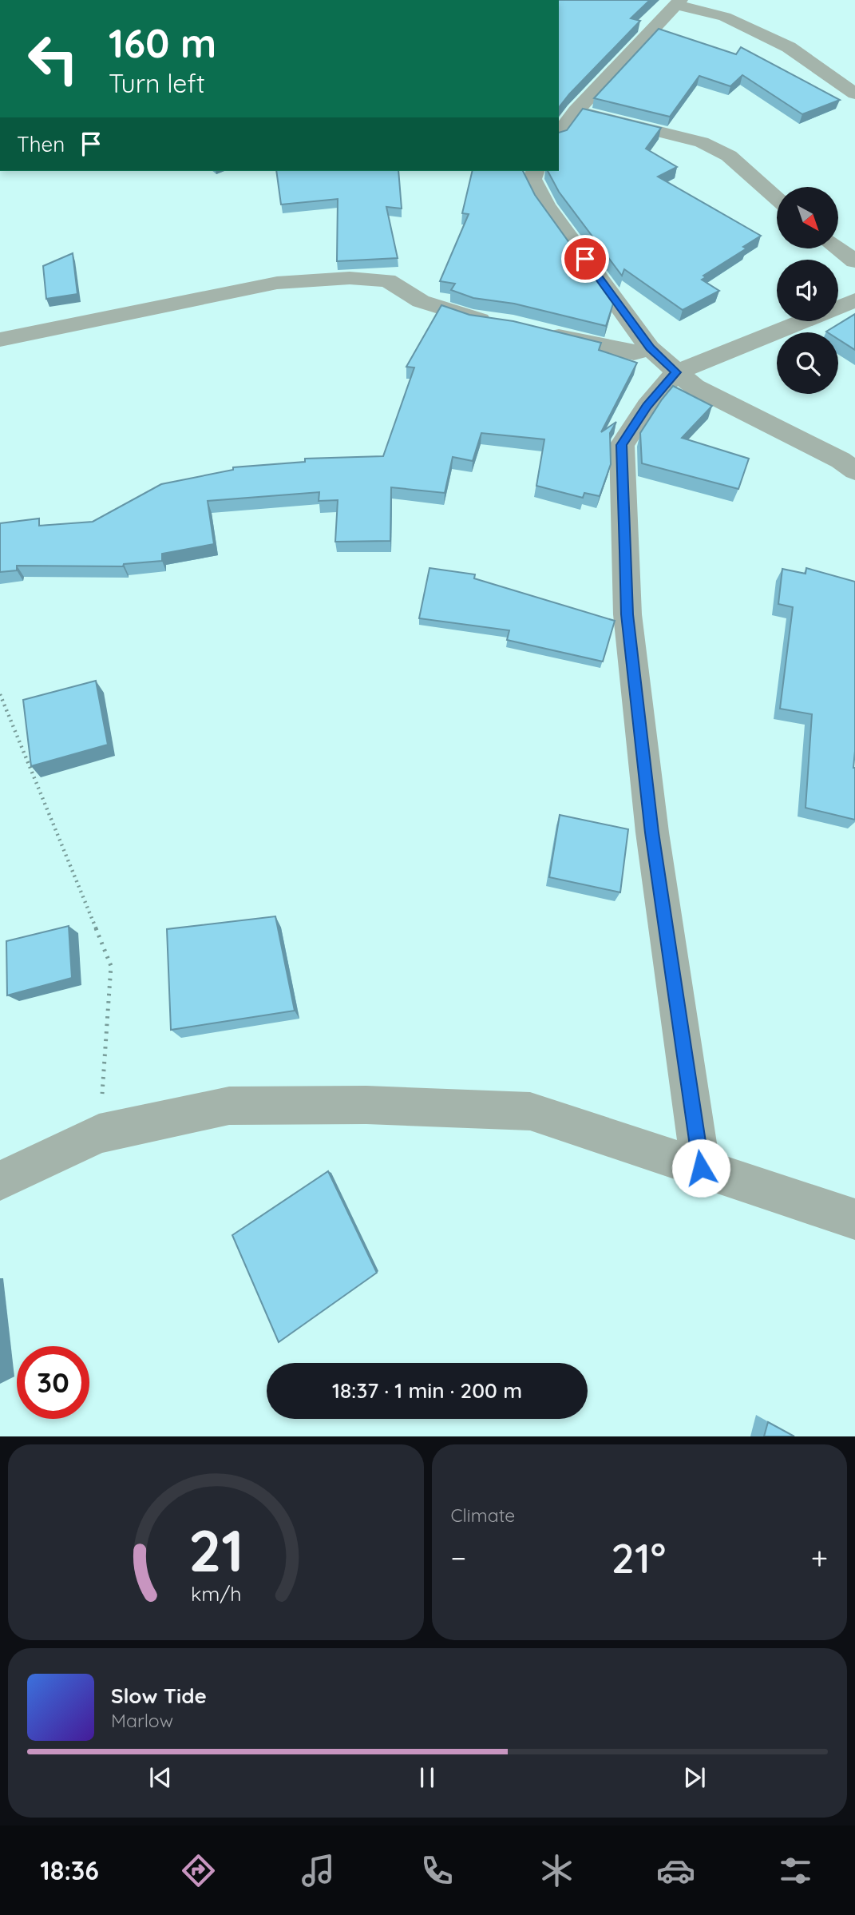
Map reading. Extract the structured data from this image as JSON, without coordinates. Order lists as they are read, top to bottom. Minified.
{"north":"bottom right","page":{"turn":["160 m","Turn left"],"then":"Then","limit":"30","trip":"18:37 · 1 min · 200 m","tile":"Climate","heat":["−","21°","+"],"song":["Slow Tide","Marlow"],"tabs":"18:36","gauge":["21","km/h"]}}
